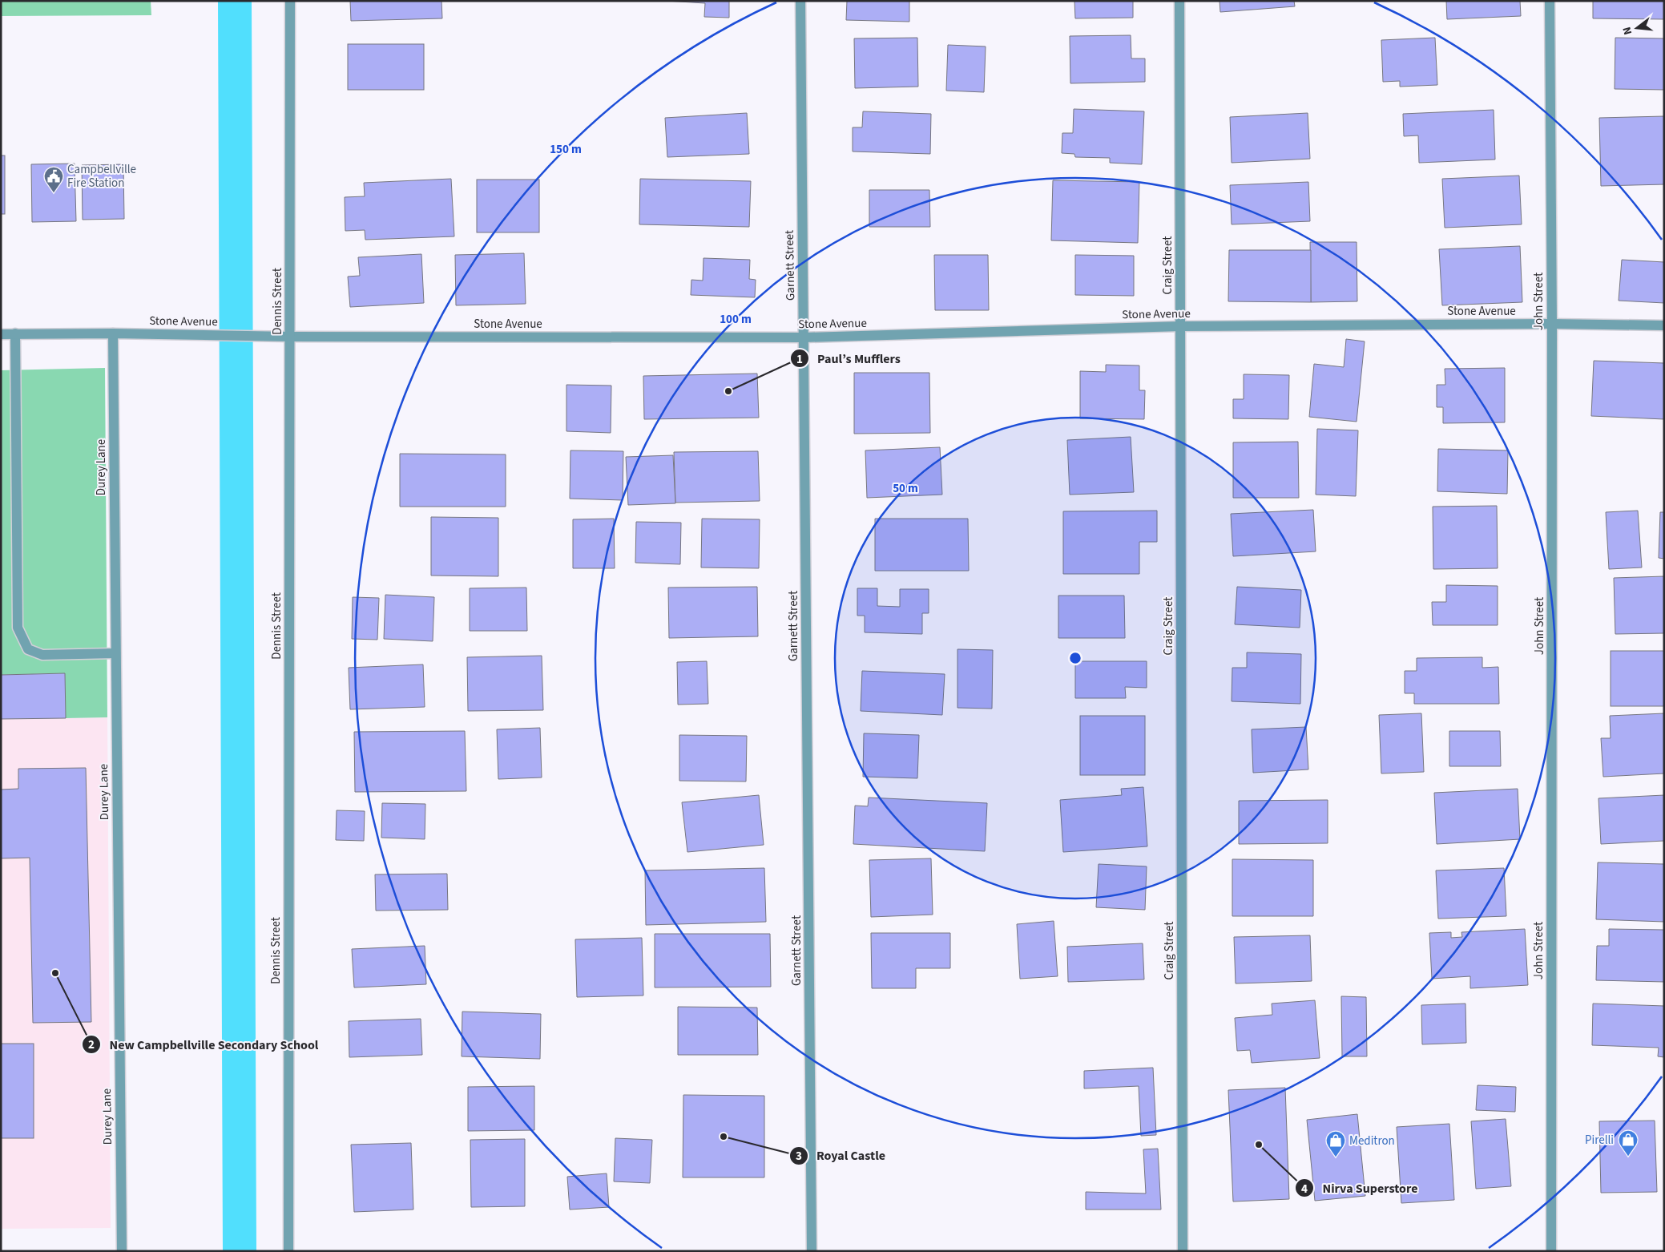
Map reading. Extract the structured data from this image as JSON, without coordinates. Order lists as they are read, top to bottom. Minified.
{"streets":{"street":["Garnett Street","Craig Street","Dennis Street","John Street","Stone Avenue","Durey Lane"]},"crossings":[["Garnett Street","Stone Avenue"],["Craig Street","Stone Avenue"],["Dennis Street","Stone Avenue"],["John Street","Stone Avenue"],["Stone Avenue","Durey Lane"]],"places":{"public building":["Campbellville Fire Station"],"other":["Paul’s Mufflers","New Campbellville Secondary School","Royal Castle","Nirva Superstore"],"shop":["Pirelli","Meditron"]},"north":"left","rings":["150 m","100 m","50 m"]}
